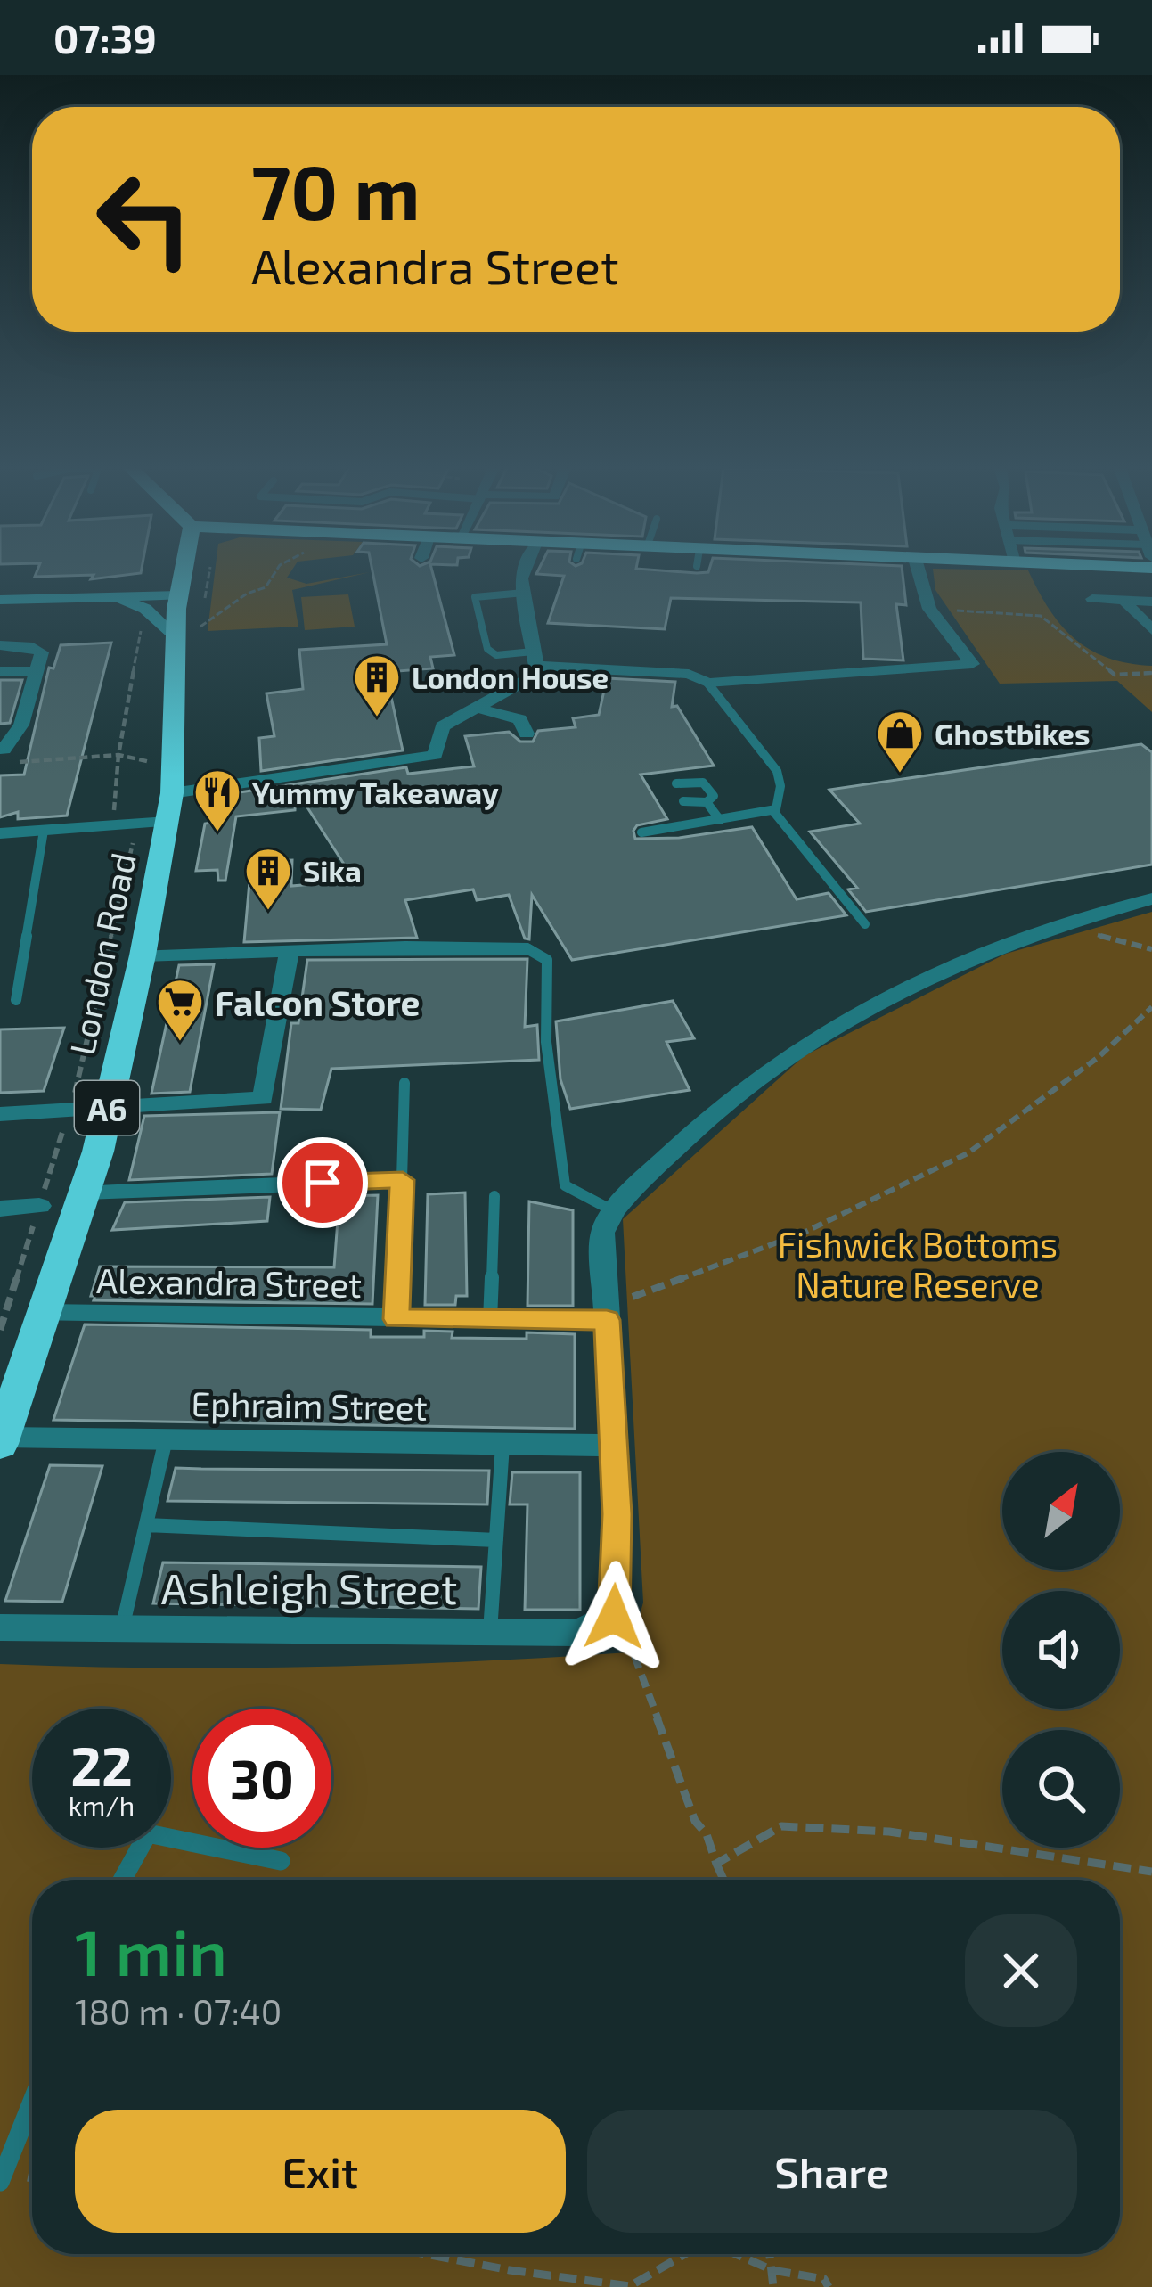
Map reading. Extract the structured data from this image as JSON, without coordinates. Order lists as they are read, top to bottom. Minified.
{"streets":{"highway":["London Road","A6"],"street":["Alexandra Street","Ephraim Street","Ashleigh Street"]},"crossings":[["London Road","Alexandra Street"],["London Road","Ephraim Street"]],"parks":["Fishwick Bottoms Nature Reserve"],"places":{"building":["London House","Sika"],"shop":["Ghostbikes"],"restaurant":["Yummy Takeaway"],"supermarket":["Falcon Store"]},"north":"top right","page":{"status":"07:39","turn":["70 m","Alexandra Street"],"speed":"22 km/h","limit":"30","heading":["1 min","180 m · 07:40"],"buttons":["Exit","Share"]}}
